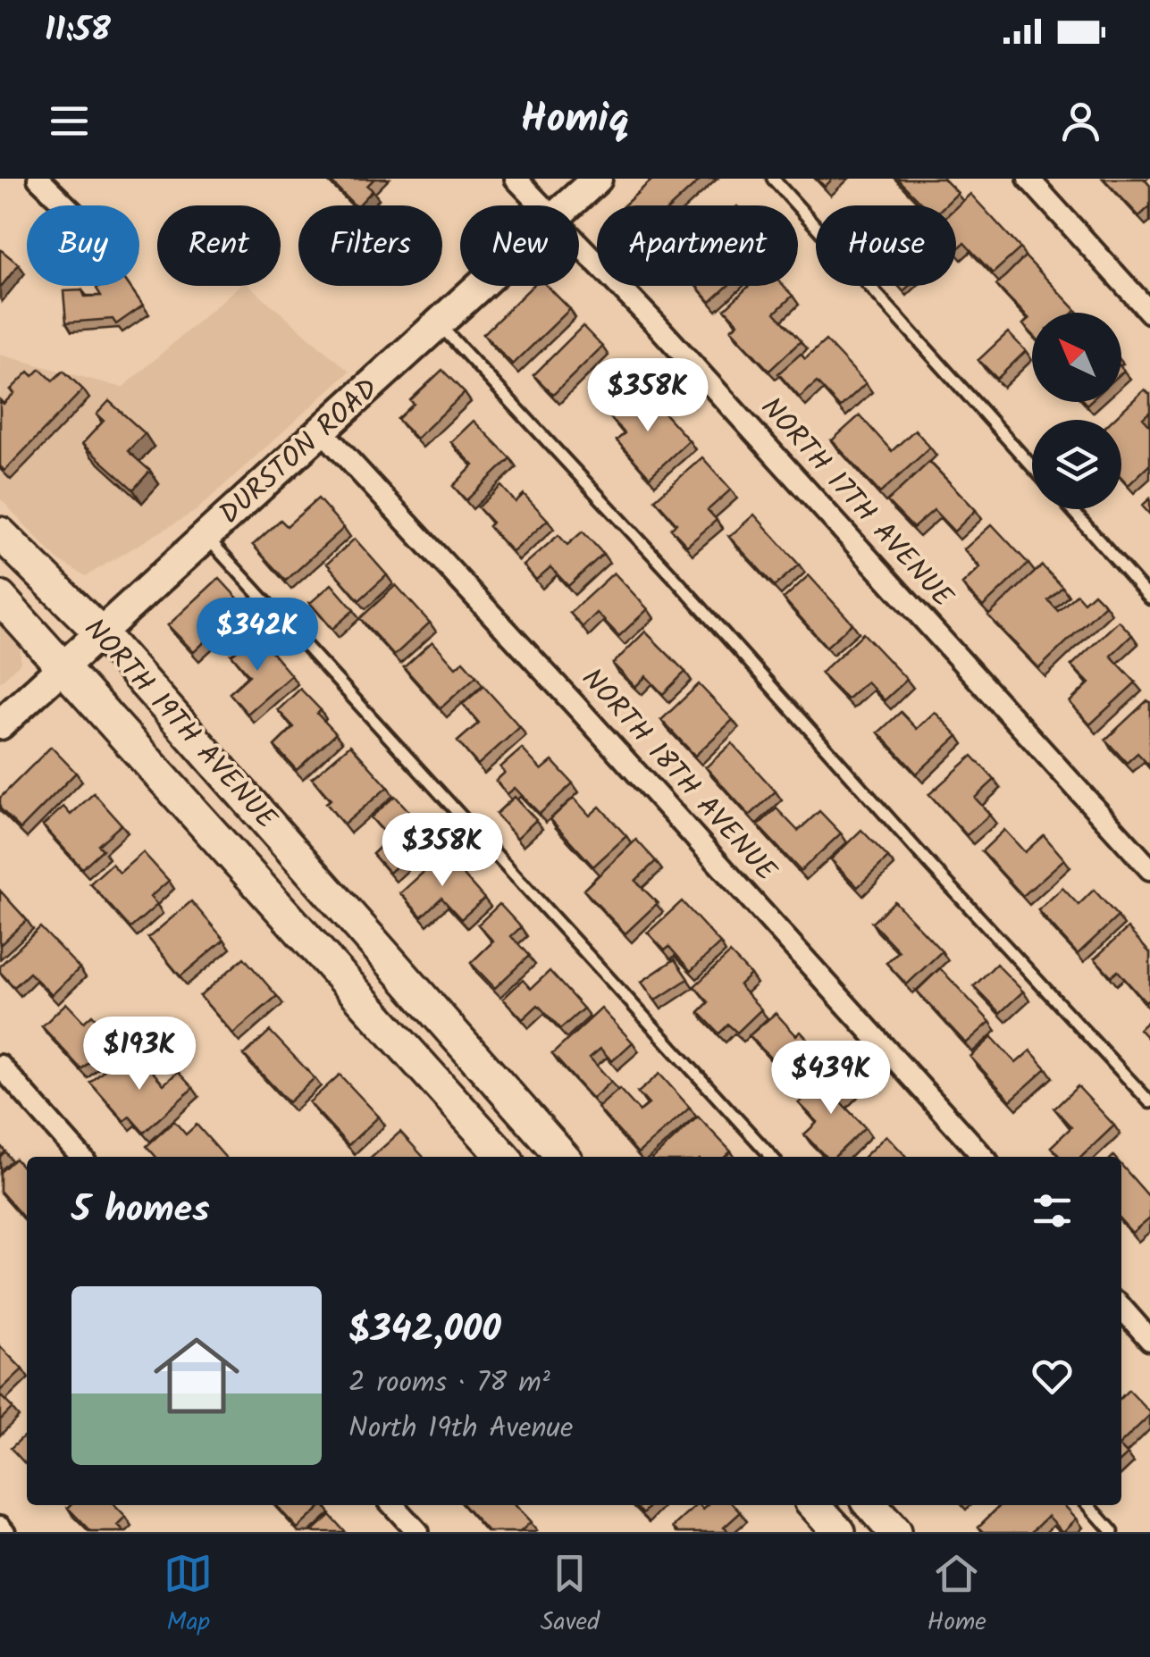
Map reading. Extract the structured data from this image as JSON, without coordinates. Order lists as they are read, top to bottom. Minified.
{"streets":{"main road":["DURSTON ROAD","NORTH 19TH AVENUE"],"street":["NORTH 17TH AVENUE","NORTH 18TH AVENUE"]},"crossings":[["DURSTON ROAD","NORTH 19TH AVENUE"],["DURSTON ROAD","NORTH 18TH AVENUE"]],"north":"top left","page":{"status":"11:58","header":"Homiq","chip":["Buy","Rent","Filters","New","Apartment","House"],"price":["$358K","$342K","$358K","$193K","$439K"],"heading":"5 homes","list":[{"name":"$342,000","note":"2 rooms · 78 m² · North 19th Avenue"}],"tabs":["Map","Saved","Home"]}}
